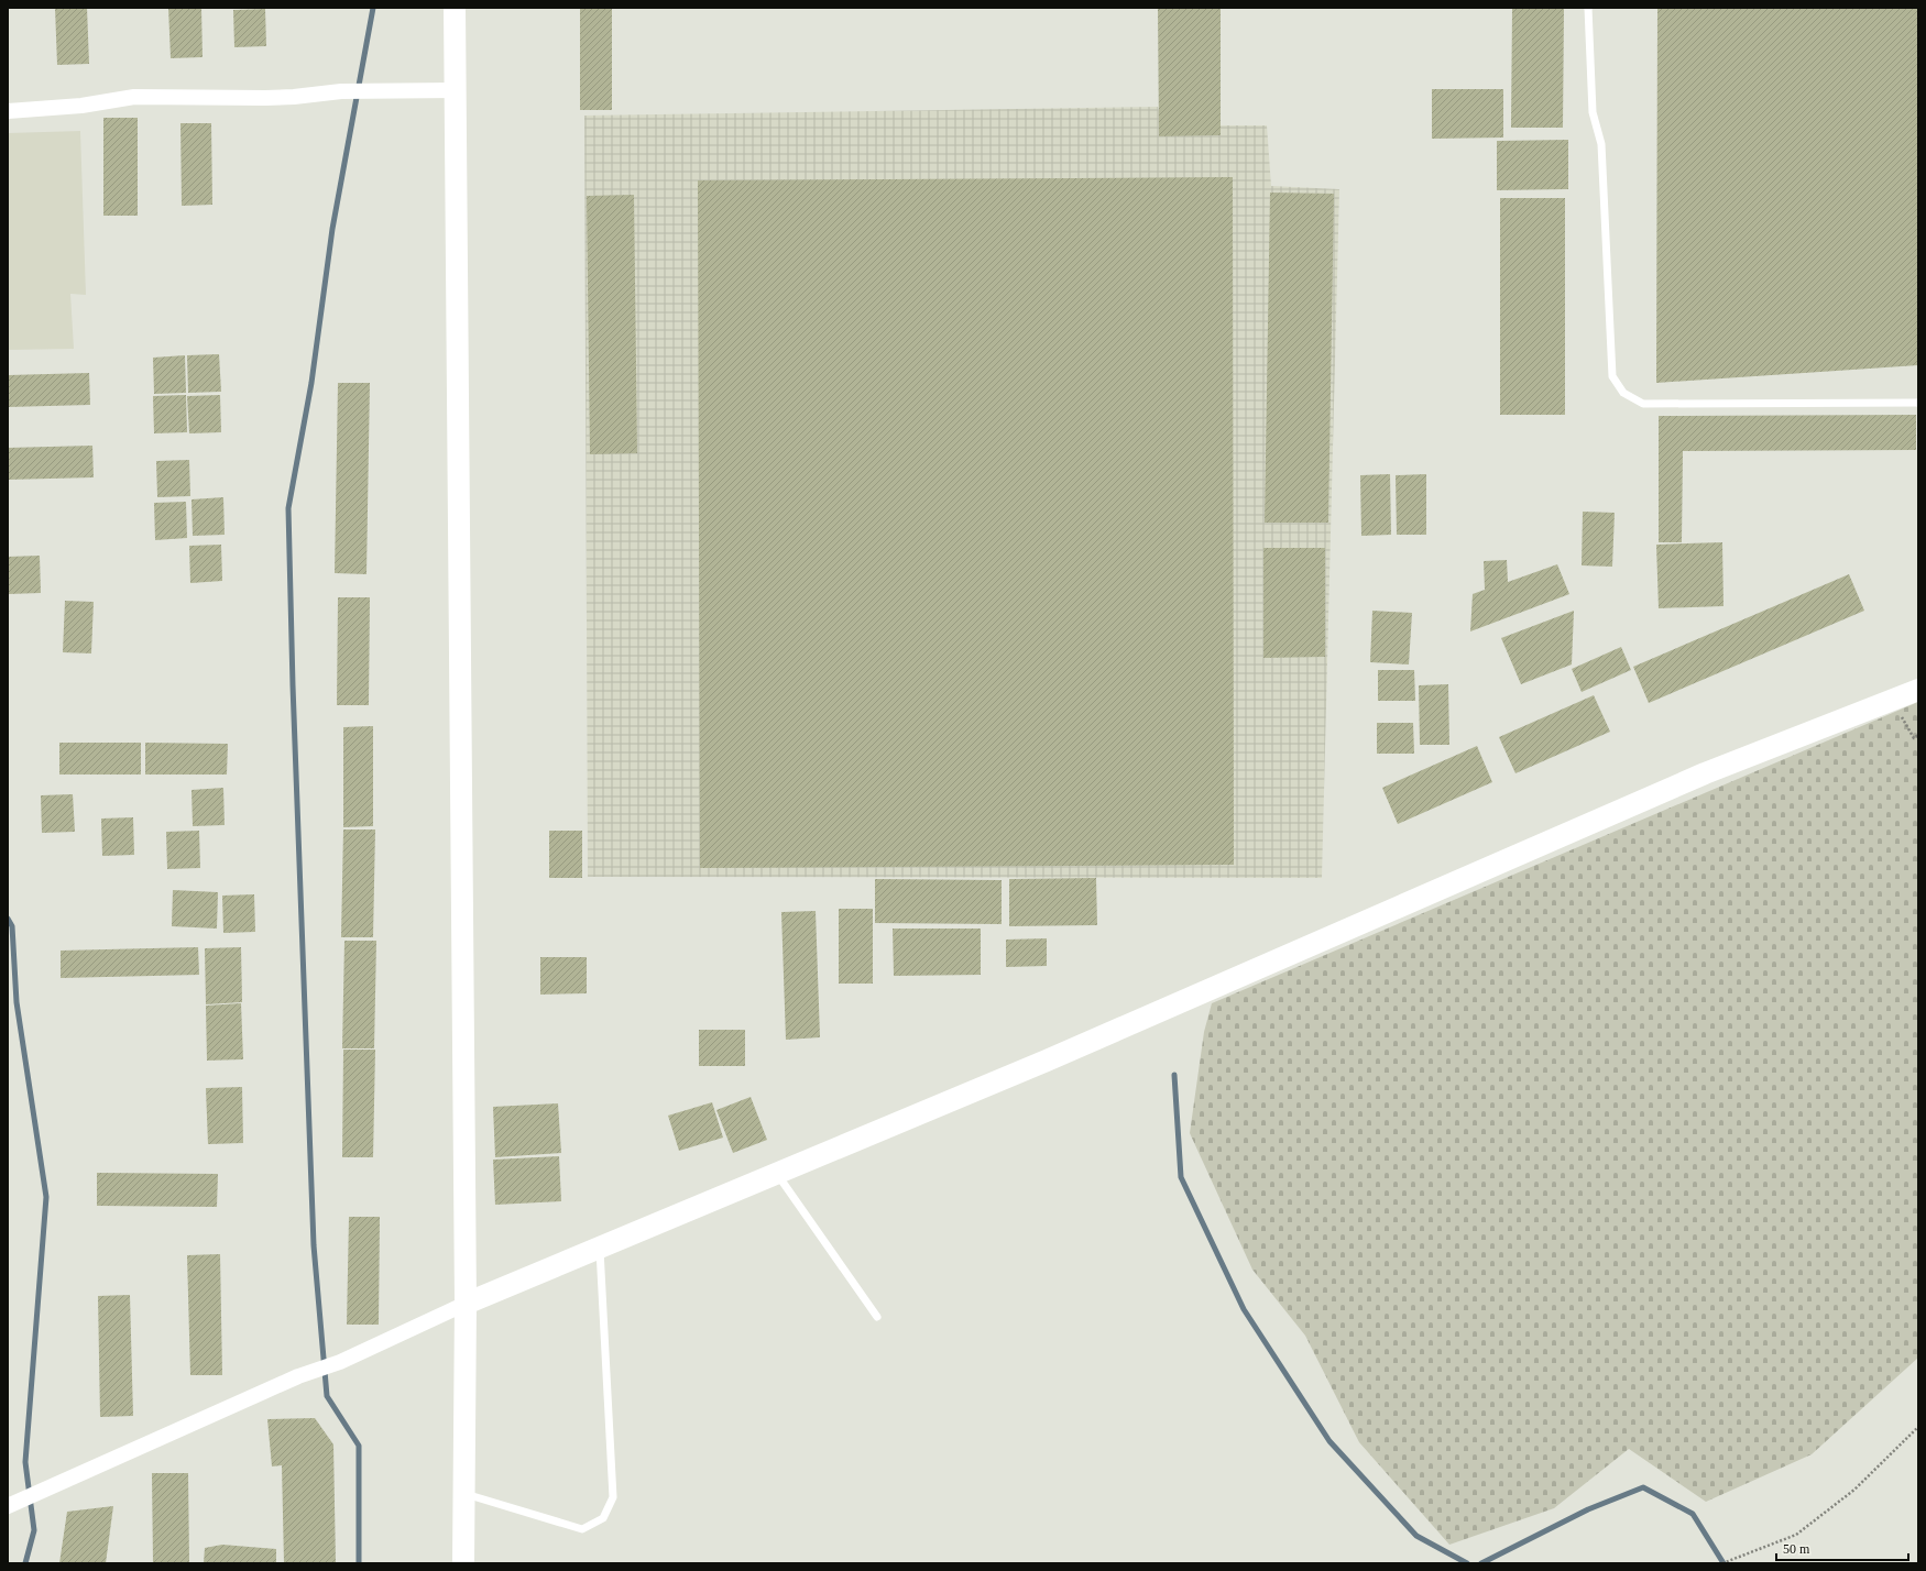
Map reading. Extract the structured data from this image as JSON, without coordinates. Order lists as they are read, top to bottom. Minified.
{"scale_bar":"50 m"}
